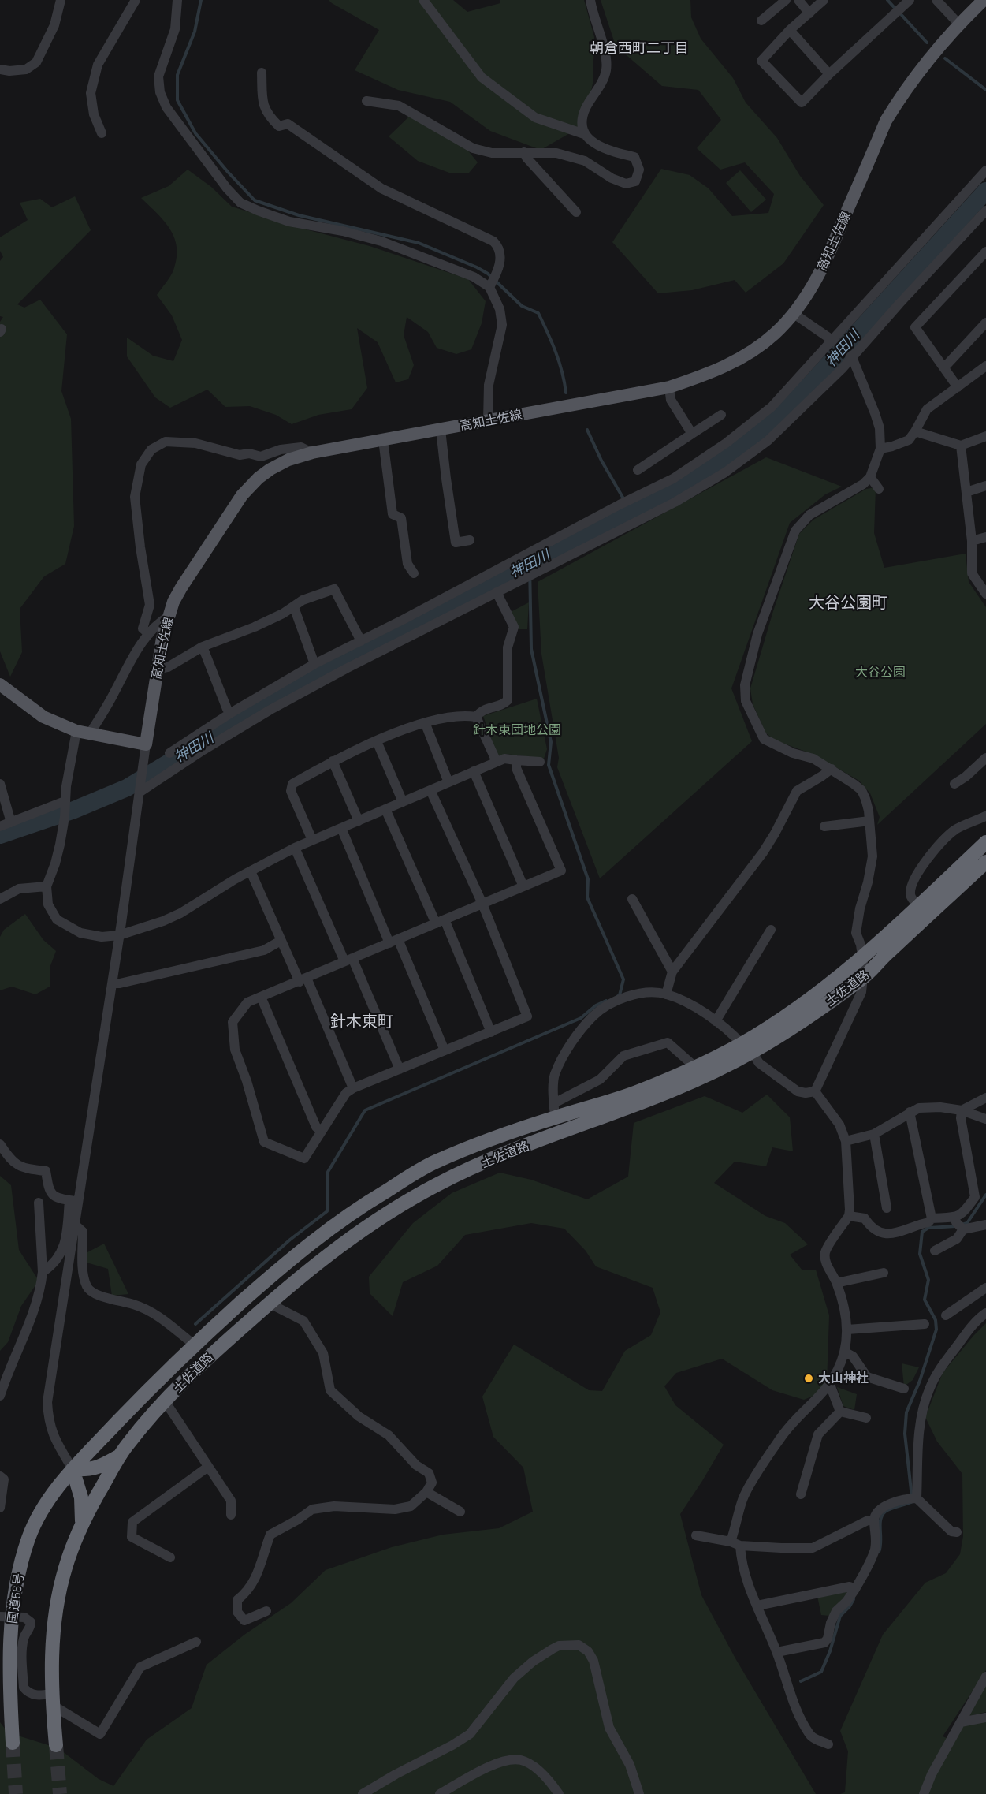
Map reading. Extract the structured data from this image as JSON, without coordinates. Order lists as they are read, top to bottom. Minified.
{"streets":{"highway":["土佐道路","国道56号"],"main road":["高知土佐線"]},"crossings":[["土佐道路","国道56号"]],"districts":["朝倉西町二丁目","大谷公園町","針木東町"],"water":["神田川"],"parks":["大谷公園","針木東団地公園"],"places":["大山神社"]}
